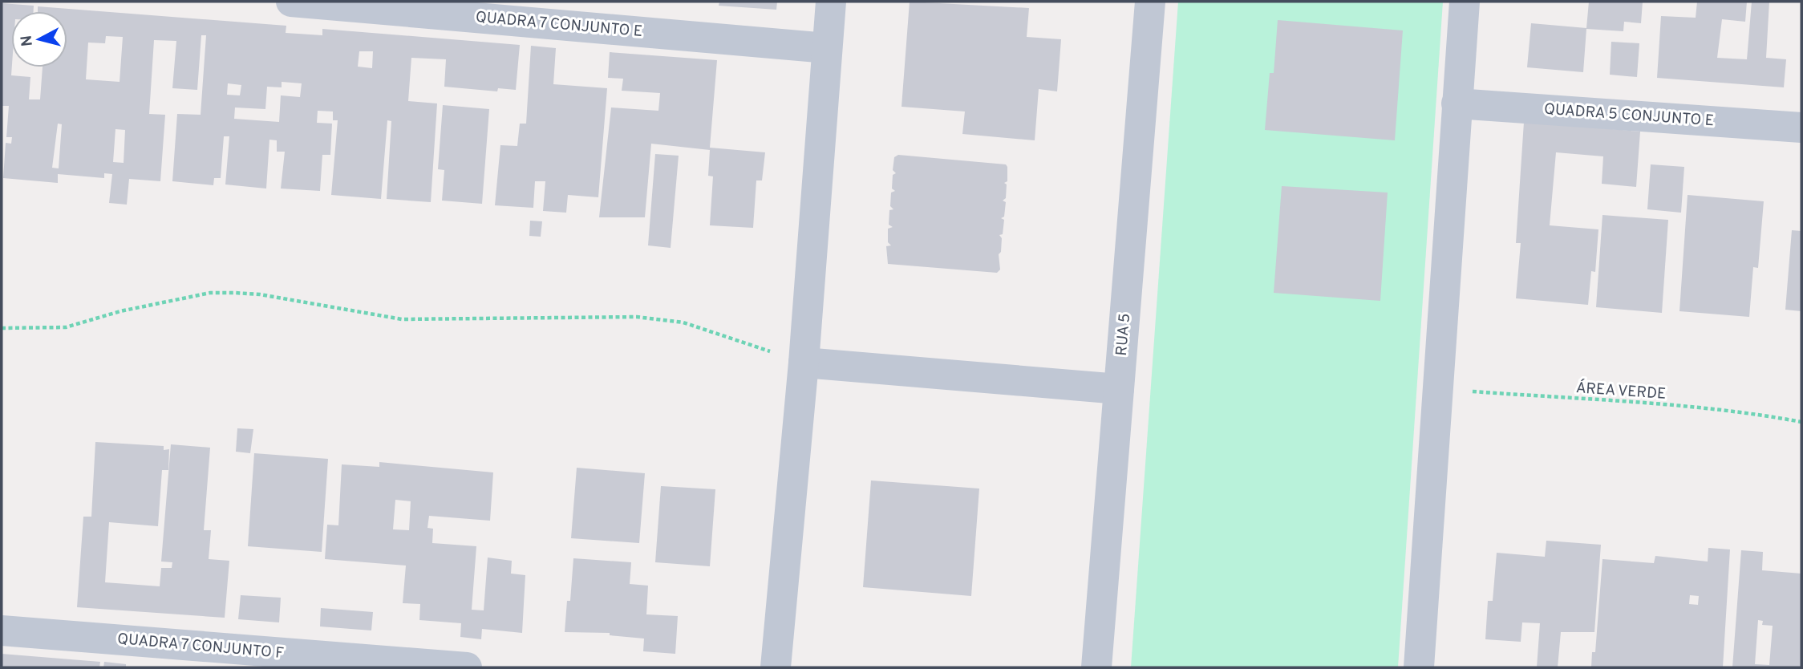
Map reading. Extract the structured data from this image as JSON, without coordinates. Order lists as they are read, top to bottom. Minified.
{"streets":{"street":["QUADRA 7 CONJUNTO E","QUADRA 5 CONJUNTO E","RUA 5","QUADRA 7 CONJUNTO F"],"path":["ÁREA VERDE"]},"north":"left"}
